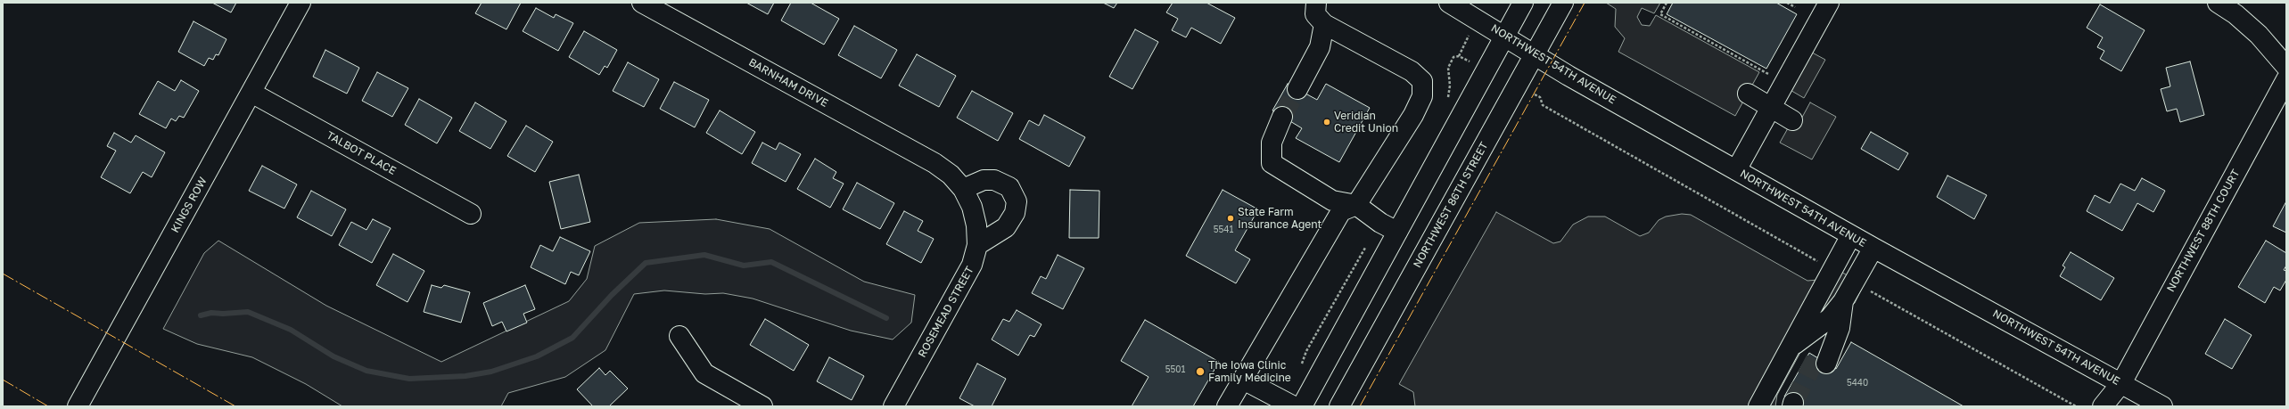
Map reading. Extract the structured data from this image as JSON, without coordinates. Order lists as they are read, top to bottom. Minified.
{"streets":{"street":["NORTHWEST 54TH AVENUE","BARNHAM DRIVE","TALBOT PLACE","KINGS ROW","NORTHWEST 86TH STREET","NORTHWEST 88TH COURT","ROSEMEAD STREET"]},"crossings":[["NORTHWEST 54TH AVENUE","NORTHWEST 86TH STREET"],["NORTHWEST 54TH AVENUE","NORTHWEST 88TH COURT"],["BARNHAM DRIVE","ROSEMEAD STREET"],["TALBOT PLACE","KINGS ROW"]],"places":["Veridian Credit Union","State Farm Insurance Agent","The Iowa Clinic Family Medicine"],"house_numbers":["5541","5501","5440"]}
